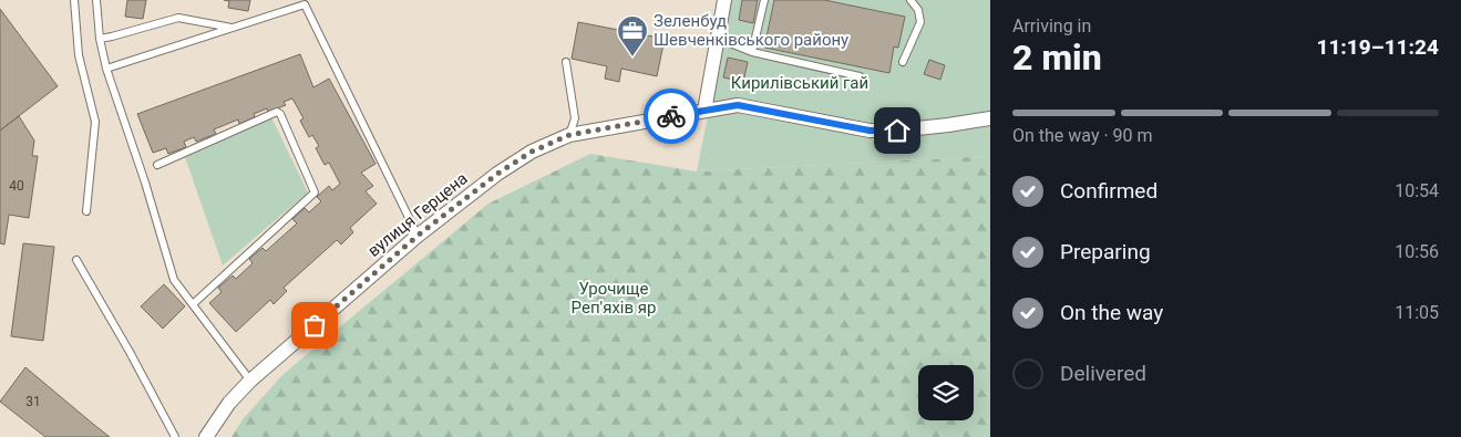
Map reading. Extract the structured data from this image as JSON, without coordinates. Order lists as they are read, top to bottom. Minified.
{"streets":{"street":["вулиця Герцена"]},"parks":["Кирилівський гай","Урочище Реп'яхів яр"],"places":{"office":["Зеленбуд Шевченківського району"]},"house_numbers":["40","31"],"page":{"heading":["2 min","Arriving in","11:19–11:24"],"bar":"On the way · 90 m","list":[["Confirmed","10:54"],["Preparing","10:56"],["On the way","11:05"],"Delivered"]}}
